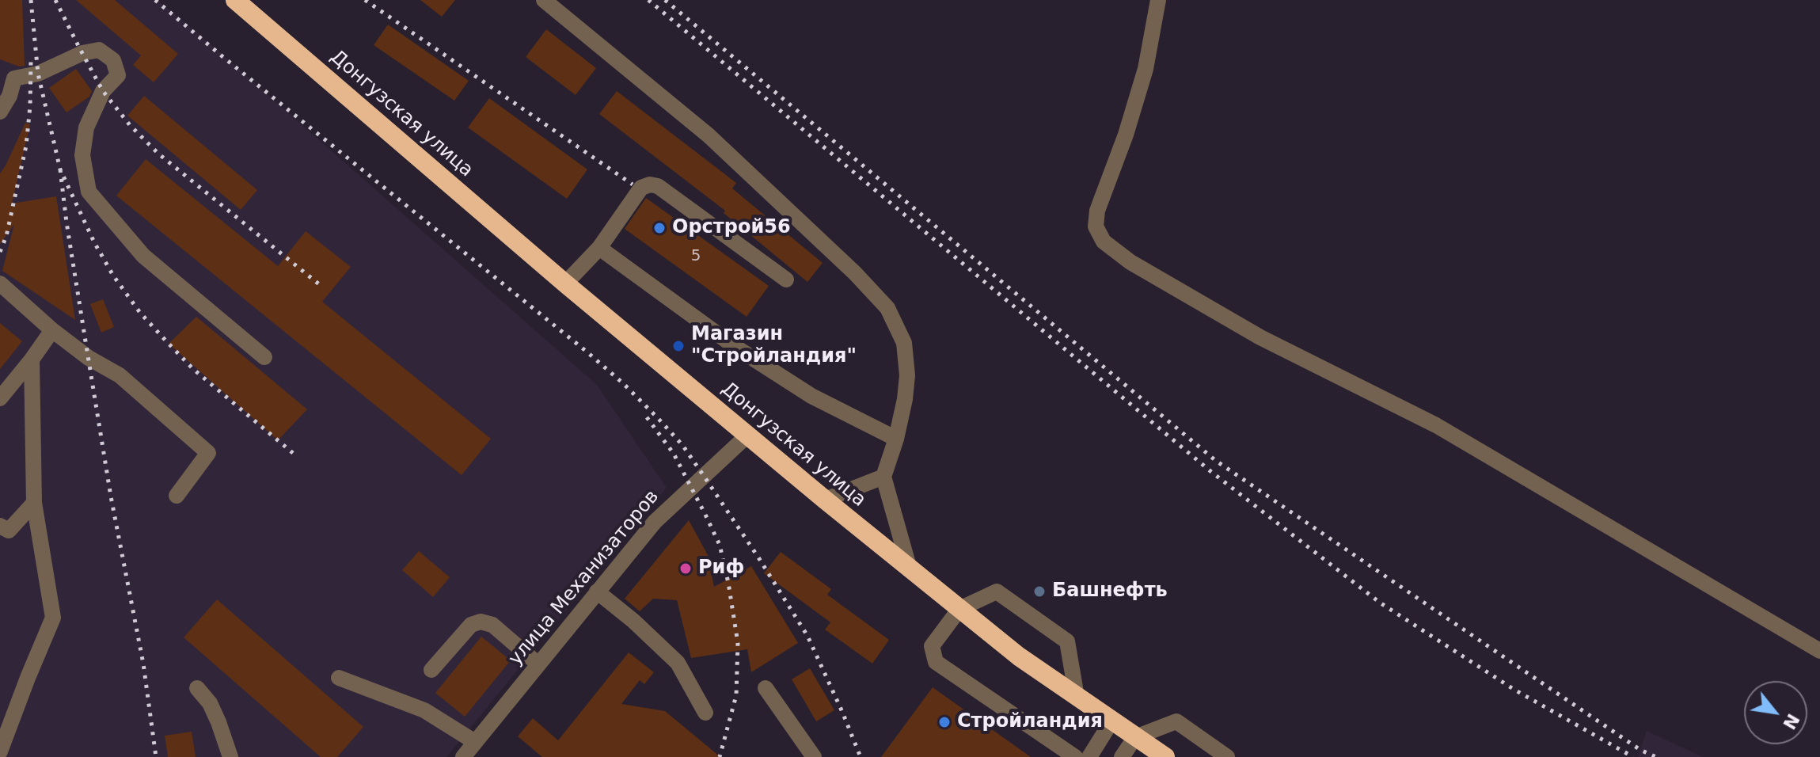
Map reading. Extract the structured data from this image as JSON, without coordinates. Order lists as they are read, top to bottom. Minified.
{"streets":{"highway":["Донгузская улица"],"street":["улица Механизаторов"]},"crossings":[["Донгузская улица","улица Механизаторов"]],"places":["Орстрой56","Магазин \"Стройландия\"","Риф","Башнефть","Стройландия"],"house_numbers":["5"],"north":"bottom right"}
